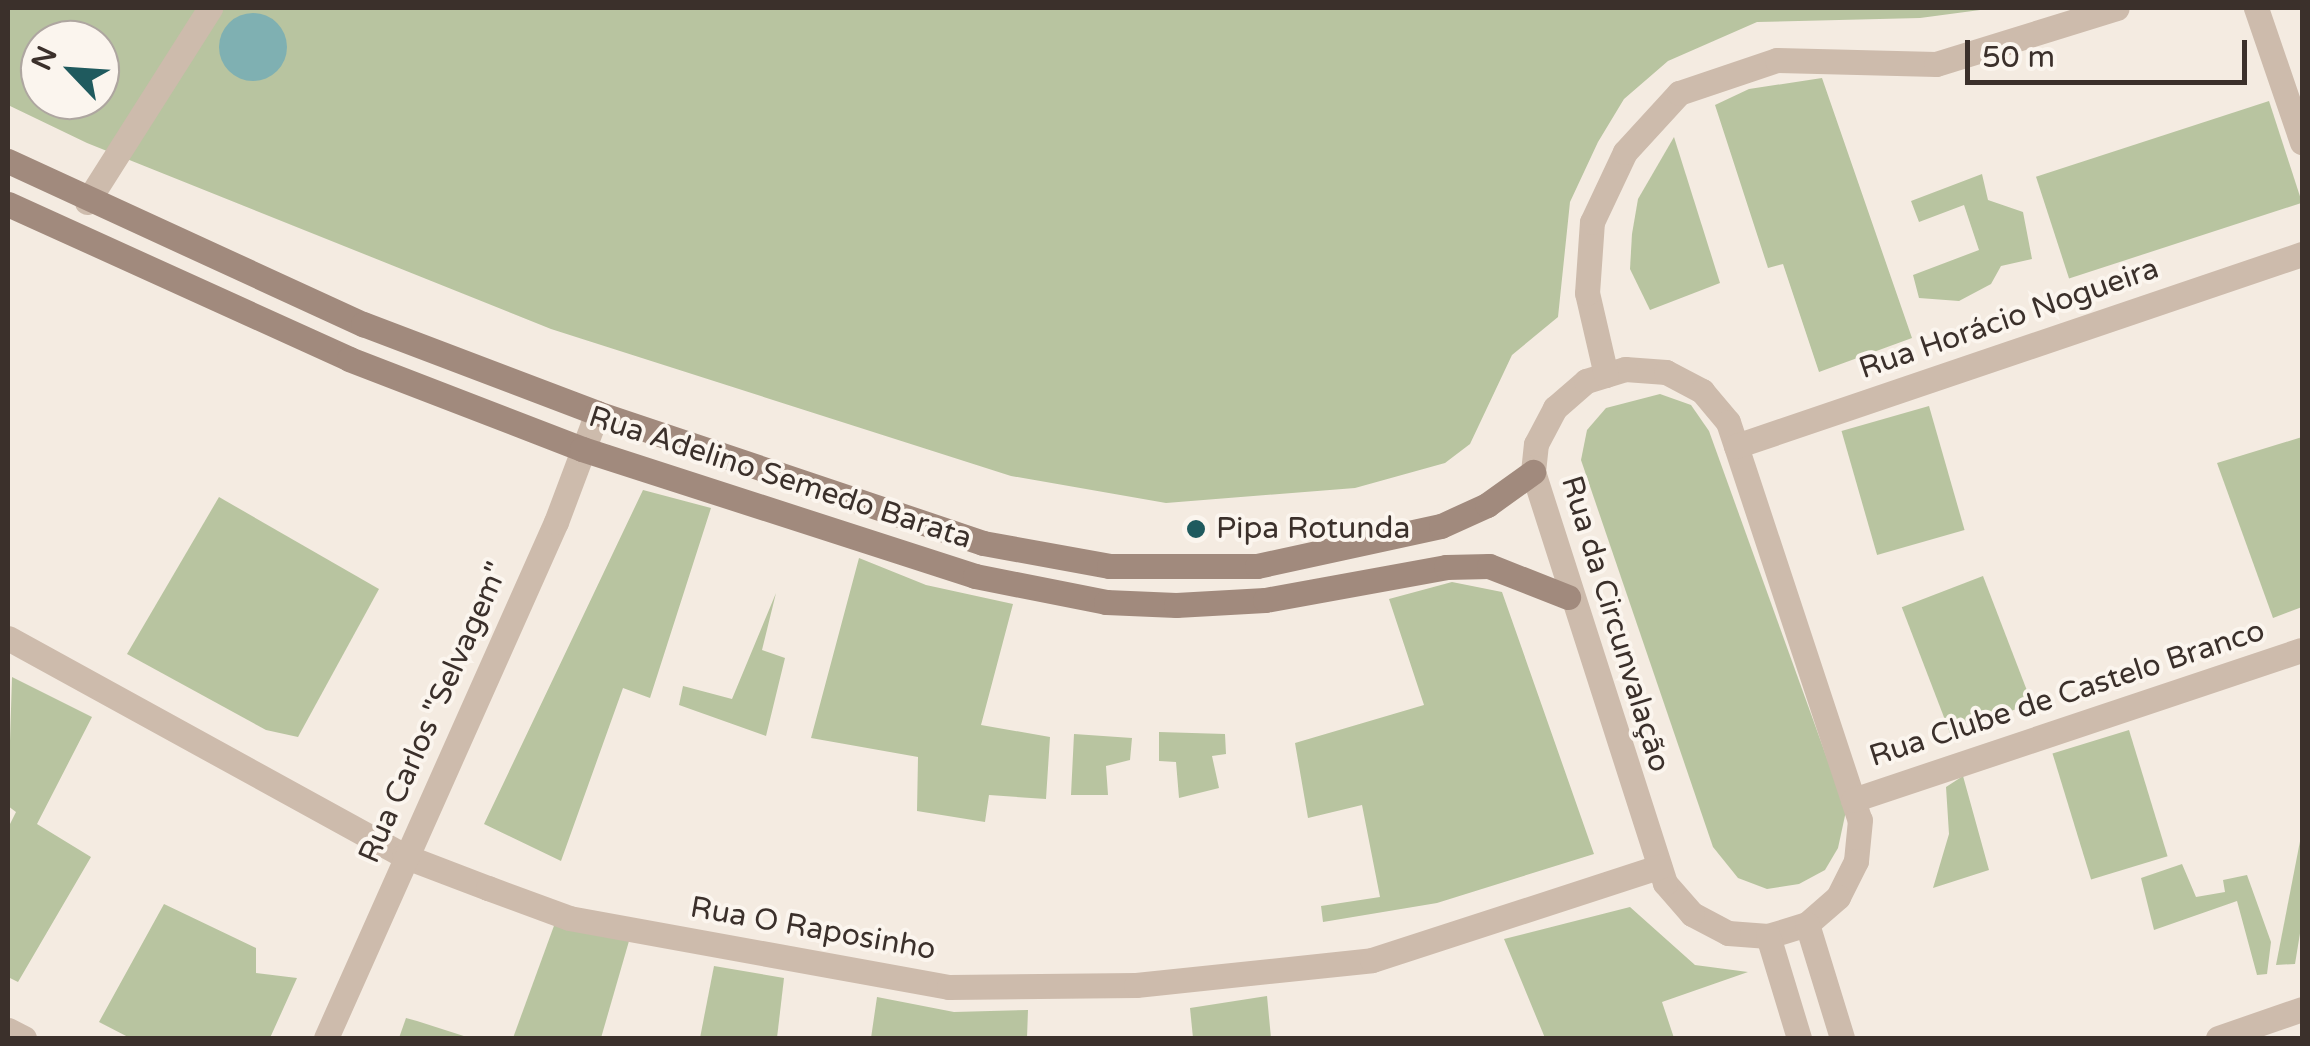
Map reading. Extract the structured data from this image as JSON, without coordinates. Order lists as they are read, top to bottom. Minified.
{"streets":{"main road":["Rua Adelino Semedo Barata"],"street":["Rua Horácio Nogueira","Rua da Circunvalação","Rua Clube de Castelo Branco","Rua Carlos \"Selvagem\"","Rua O Raposinho"]},"crossings":[["Rua Horácio Nogueira","Rua da Circunvalação"],["Rua Adelino Semedo Barata","Rua da Circunvalação"],["Rua Adelino Semedo Barata","Rua Carlos \"Selvagem\""],["Rua da Circunvalação","Rua Clube de Castelo Branco"],["Rua da Circunvalação","Rua O Raposinho"],["Rua Carlos \"Selvagem\"","Rua O Raposinho"]],"places":["Pipa Rotunda"],"scale_bar":"50 m","north":"top left"}
